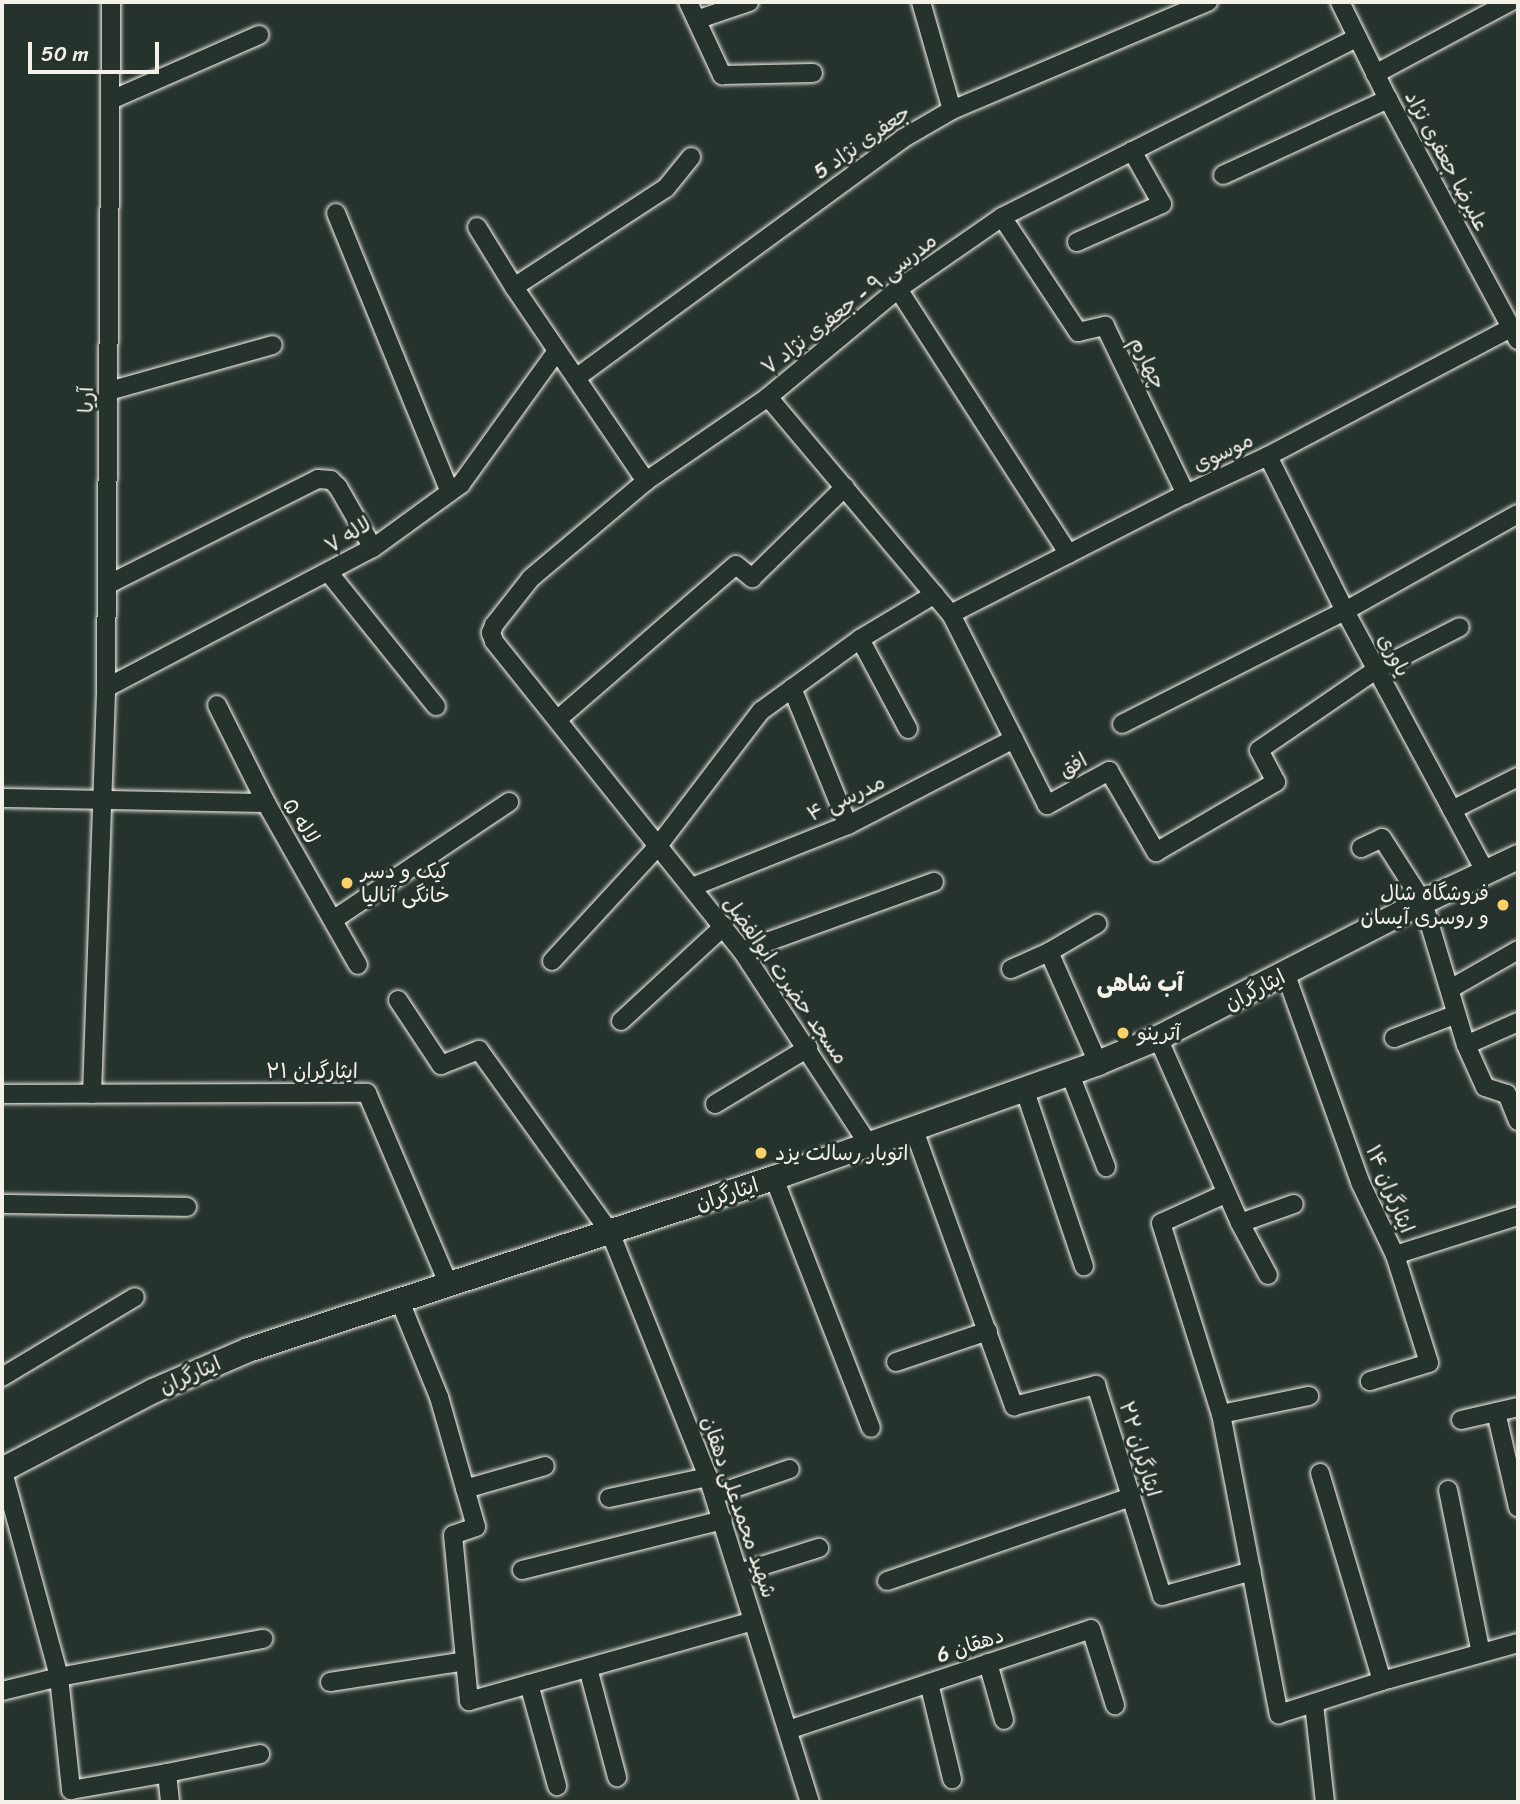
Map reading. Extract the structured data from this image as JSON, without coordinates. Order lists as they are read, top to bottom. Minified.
{"streets":{"main road":["ایثارگران"],"street":["جعفری نژاد 5","علیرضا جعفری نژاد","مدرسی ۹ - جعفری نژاد ۷","چهارم","آریا","موسوی","لاله ۷","یاوری","افق","مدرسی ۴","لاله ۵","مسجد حضرت ابوالفضل","ایثارگران ۲۱","ایثارگران ۱۴","ایثارگران ۲۲","شهید محمدعلی دهقان","دهقان 6"]},"crossings":[["علیرضا جعفری نژاد","مدرسی ۹ - جعفری نژاد ۷"],["علیرضا جعفری نژاد","موسوی"],["مدرسی ۹ - جعفری نژاد ۷","چهارم"],["مدرسی ۹ - جعفری نژاد ۷","افق"],["مدرسی ۹ - جعفری نژاد ۷","مسجد حضرت ابوالفضل"],["چهارم","موسوی"],["آریا","لاله ۷"],["آریا","لاله ۵"],["آریا","ایثارگران ۲۱"],["موسوی","یاوری"],["موسوی","افق"],["یاوری","افق"],["یاوری","ایثارگران"],["افق","مدرسی ۴"],["مدرسی ۴","مسجد حضرت ابوالفضل"],["مسجد حضرت ابوالفضل","ایثارگران"],["ایثارگران","ایثارگران ۲۱"],["ایثارگران","ایثارگران ۱۴"],["ایثارگران","ایثارگران ۲۲"],["ایثارگران","شهید محمدعلی دهقان"],["شهید محمدعلی دهقان","دهقان 6"]],"districts":["آب شاهی"],"places":["کیک و دسر خانگی آنالیا","فروشگاه شال و روسری آیسان","آترینو","اتوبار رسالت یزد"],"scale_bar":"50 m"}
